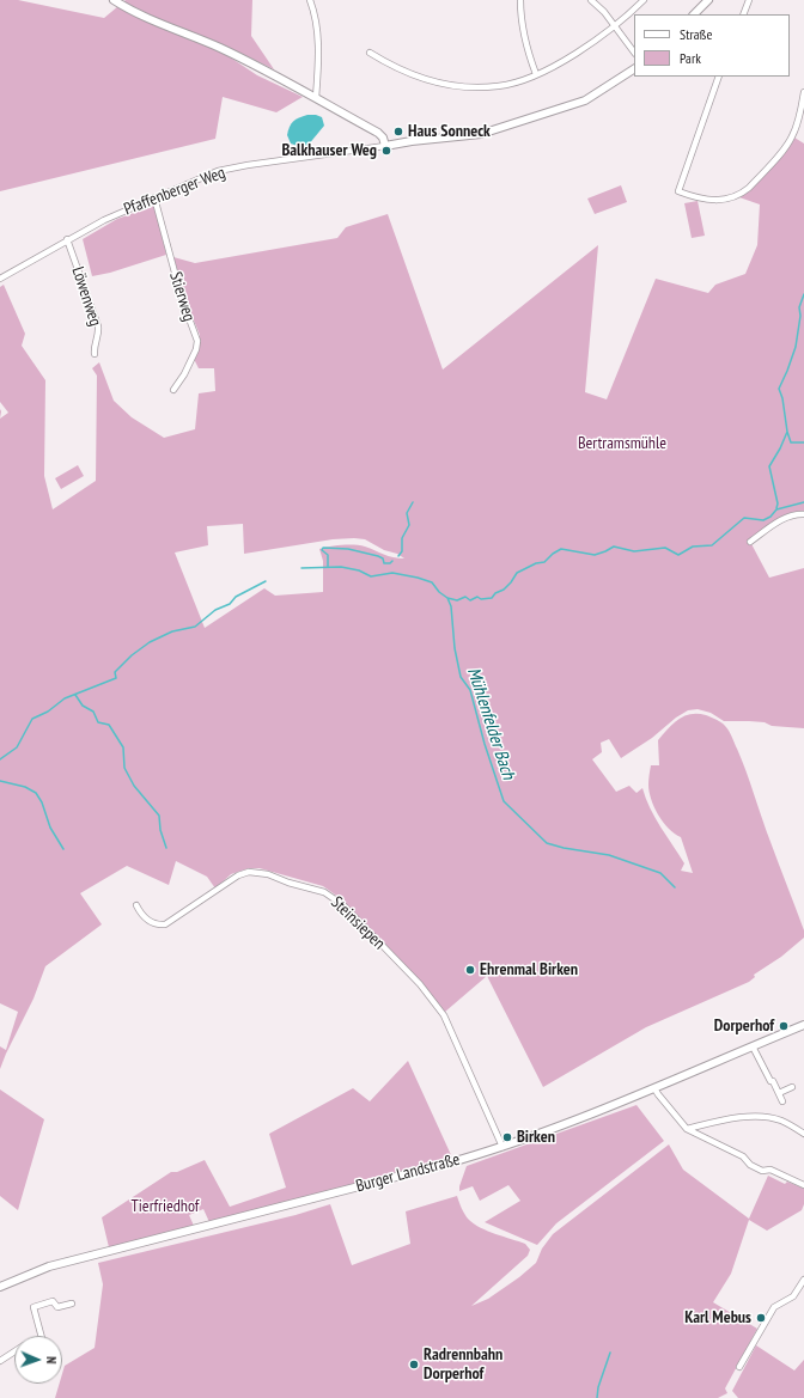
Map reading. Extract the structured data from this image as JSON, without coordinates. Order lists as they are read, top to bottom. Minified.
{"streets":{"main road":["Pfaffenberger Weg","Burger Landstraße"],"street":["Löwenweg","Stierweg","Steinsiepen"]},"crossings":[["Pfaffenberger Weg","Löwenweg"],["Pfaffenberger Weg","Stierweg"],["Steinsiepen","Burger Landstraße"]],"water":["Mühlenfelder Bach"],"parks":["Bertramsmühle","Tierfriedhof"],"places":["Haus Sonneck","Balkhauser Weg","Ehrenmal Birken","Dorperhof","Birken","Karl Mebus","Radrennbahn Dorperhof"],"legend":["Straße","Park"],"north":"right"}
